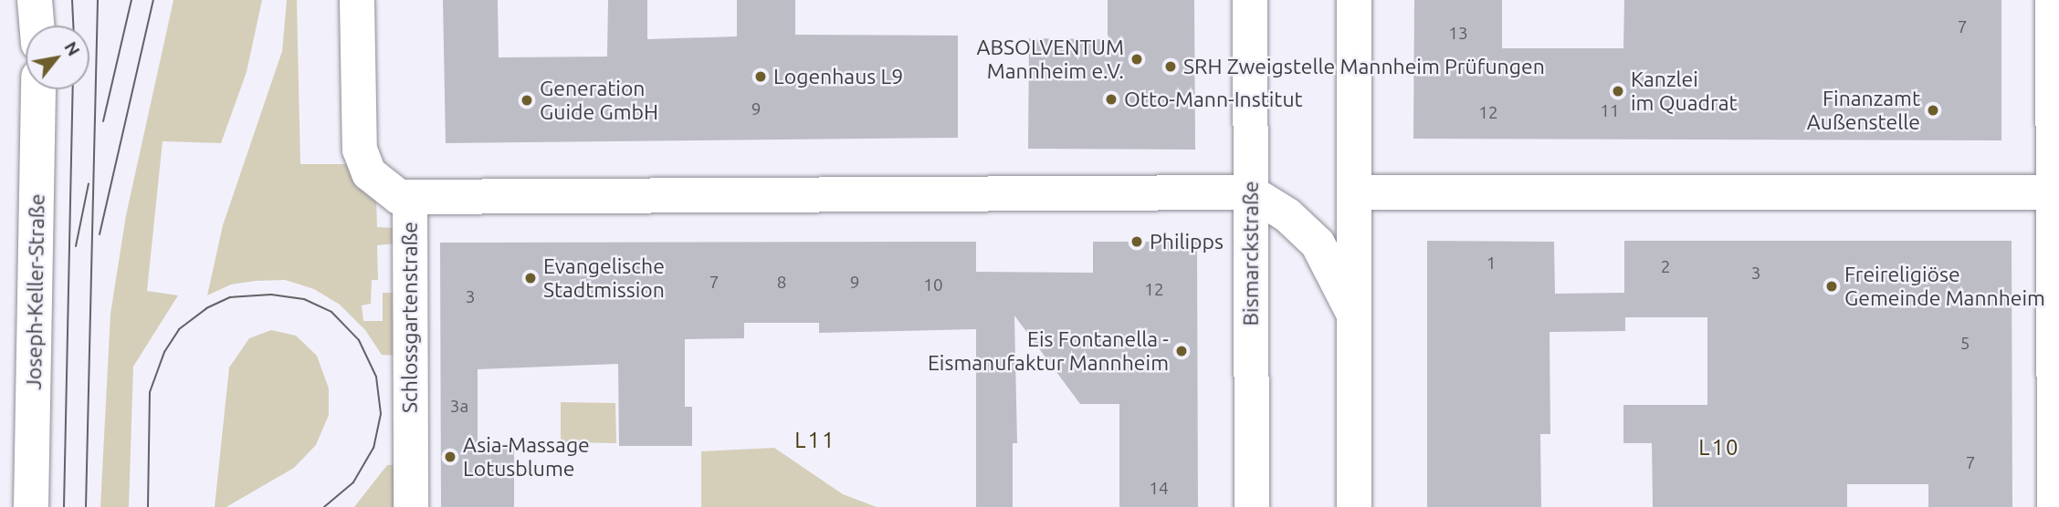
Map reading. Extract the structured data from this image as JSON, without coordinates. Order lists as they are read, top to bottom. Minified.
{"streets":{"street":["Bismarckstraße","Joseph-Keller-Straße","Schlossgartenstraße"]},"districts":["L11","L10"],"places":["ABSOLVENTUM Mannheim e.V.","SRH Zweigstelle Mannheim Prüfungen","Logenhaus L9","Kanzlei im Quadrat","Otto-Mann-Institut","Generation Guide GmbH","Finanzamt Außenstelle","Philipps","Evangelische Stadtmission","Freireligiöse Gemeinde Mannheim","Eis Fontanella - Eismanufaktur Mannheim","Asia-Massage Lotusblume"],"house_numbers":["7","13","9","11","12","1","2","3","7","8","9","10","12","3","5","3a","7","14"],"north":"top right"}
